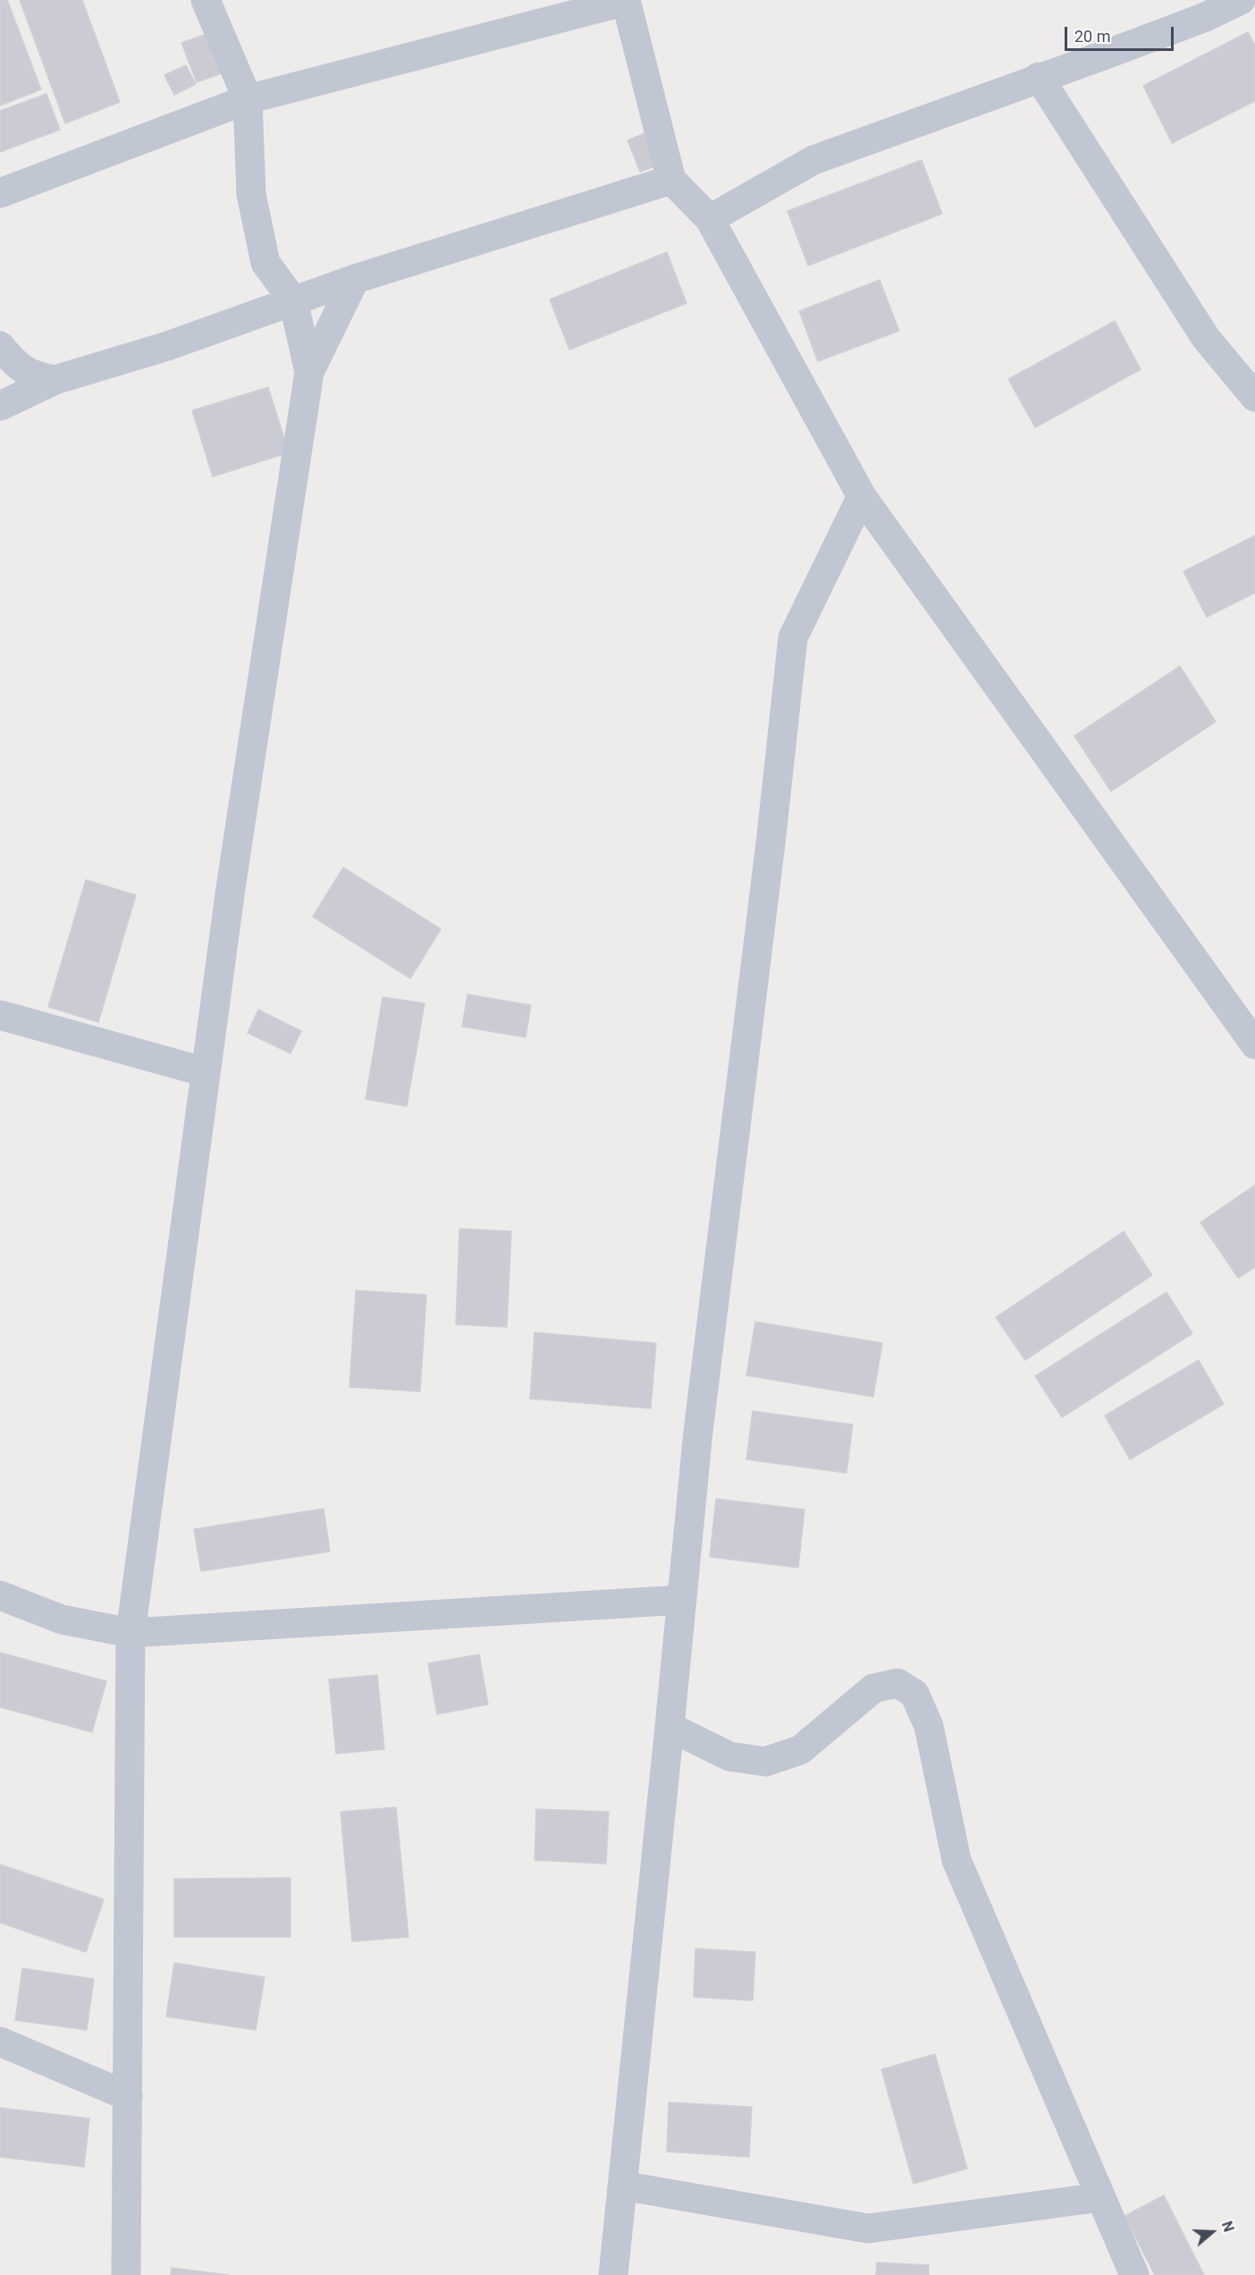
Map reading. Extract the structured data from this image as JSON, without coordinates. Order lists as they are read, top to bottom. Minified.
{"scale_bar":"20 m","north":"right"}
